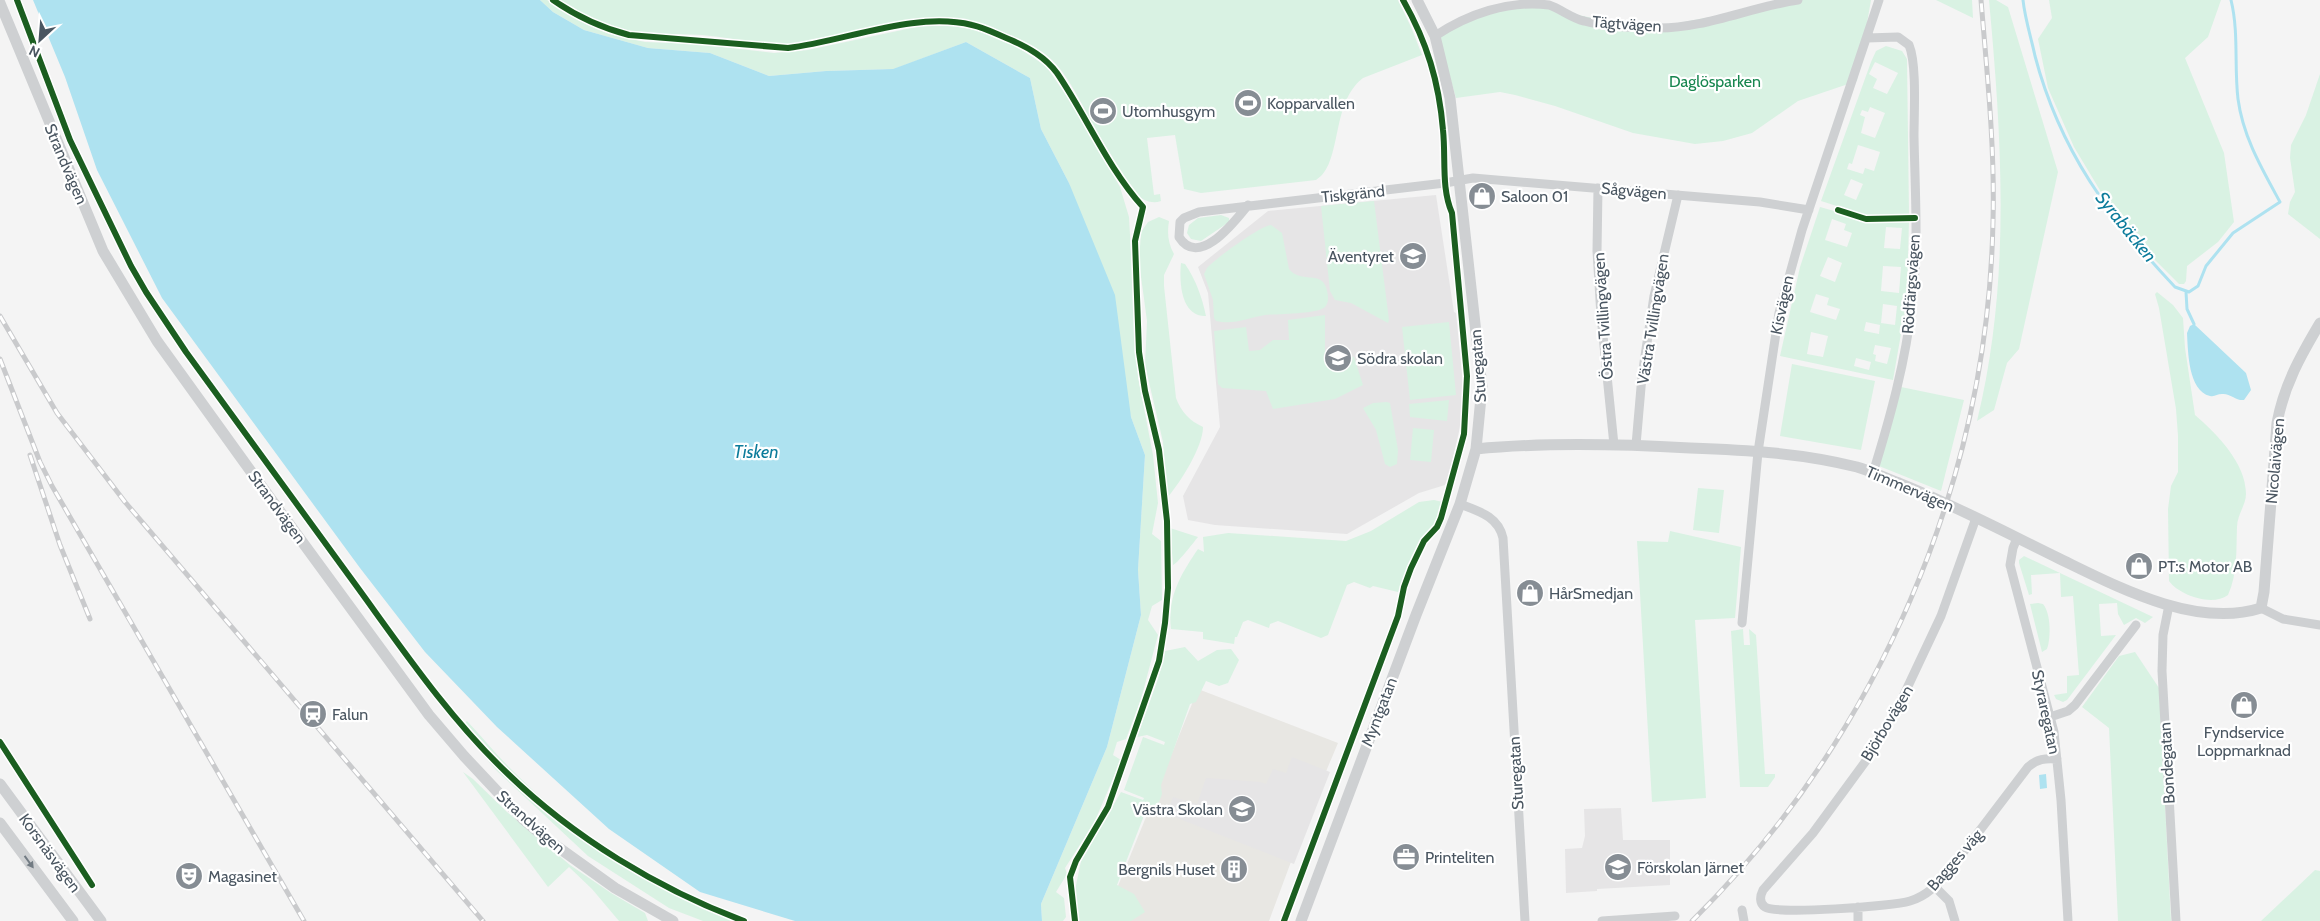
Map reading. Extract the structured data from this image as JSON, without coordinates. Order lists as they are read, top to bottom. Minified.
{"streets":{"street":["Tägtvägen","Strandvägen","Sågvägen","Tiskgränd","Rödfärgsvägen","Kisvägen","Östra Tvillingvägen","Västra Tvillingvägen","Sturegatan","Nicolaivägen","Timmervägen","Myntgatan","Styraregatan","Björbovägen","Bondegatan","Korsnäsvägen","Bagges väg"]},"crossings":[["Tägtvägen","Sturegatan"],["Sågvägen","Tiskgränd"],["Sågvägen","Kisvägen"],["Sågvägen","Östra Tvillingvägen"],["Sågvägen","Västra Tvillingvägen"],["Sågvägen","Sturegatan"],["Tiskgränd","Sturegatan"],["Rödfärgsvägen","Kisvägen"],["Rödfärgsvägen","Timmervägen"],["Kisvägen","Timmervägen"],["Östra Tvillingvägen","Timmervägen"],["Västra Tvillingvägen","Timmervägen"],["Sturegatan","Timmervägen"],["Sturegatan","Myntgatan"],["Nicolaivägen","Timmervägen"],["Timmervägen","Styraregatan"],["Timmervägen","Björbovägen"],["Timmervägen","Bondegatan"],["Styraregatan","Bagges väg"],["Björbovägen","Bagges väg"]],"water":["Syrabäcken","Tisken"],"parks":["Daglösparken"],"places":{"sports":["Kopparvallen","Utomhusgym"],"shop":["Saloon 01","PT:s Motor AB","HårSmedjan","Fyndservice Loppmarknad"],"school or university":["Äventyret","Södra skolan","Västra Skolan","Förskolan Järnet"],"station":["Falun"],"office":["Printeliten"],"building":["Bergnils Huset"],"theatre":["Magasinet"]},"north":"bottom left"}
